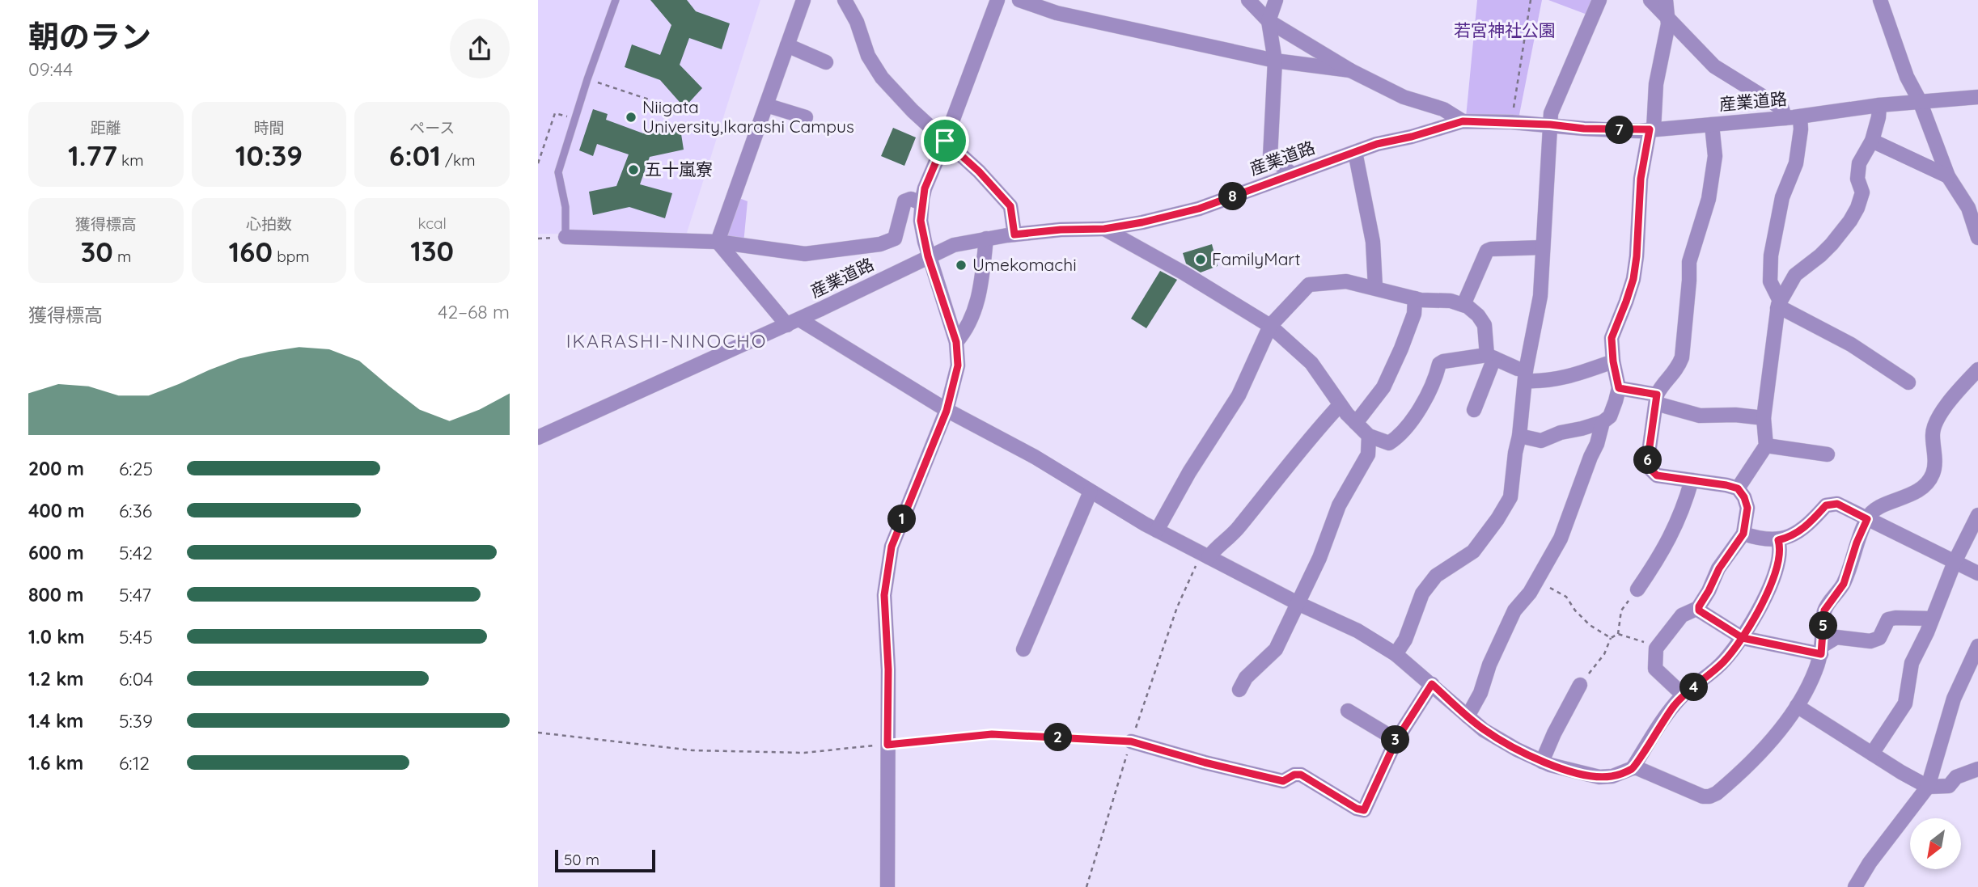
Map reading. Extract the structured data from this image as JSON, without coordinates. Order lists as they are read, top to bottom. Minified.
{"streets":{"street":["産業道路"]},"districts":["IKARASHI-NINOCHO"],"parks":["若宮神社公園"],"places":["Niigata University,Ikarashi Campus","五十嵐寮","FamilyMart","Umekomachi"],"scale_bar":"50 m","north":"bottom left","page":{"heading":["朝のラン","09:44"],"stats":[["距離","1.77 km"],["時間","10:39"],["ペース","6:01 /km"],["獲得標高","30 m"],["心拍数","160 bpm"],["kcal","130"]],"pins":["7","8","6","1","5","4","2","3"],"chart":["獲得標高","42–68 m"],"list":[{"name":"200 m","note":"6:25"},{"name":"400 m","note":"6:36"},{"name":"600 m","note":"5:42"},{"name":"800 m","note":"5:47"},{"name":"1.0 km","note":"5:45"},{"name":"1.2 km","note":"6:04"},{"name":"1.4 km","note":"5:39"},{"name":"1.6 km","note":"6:12"}],"scale":"50 m"}}
